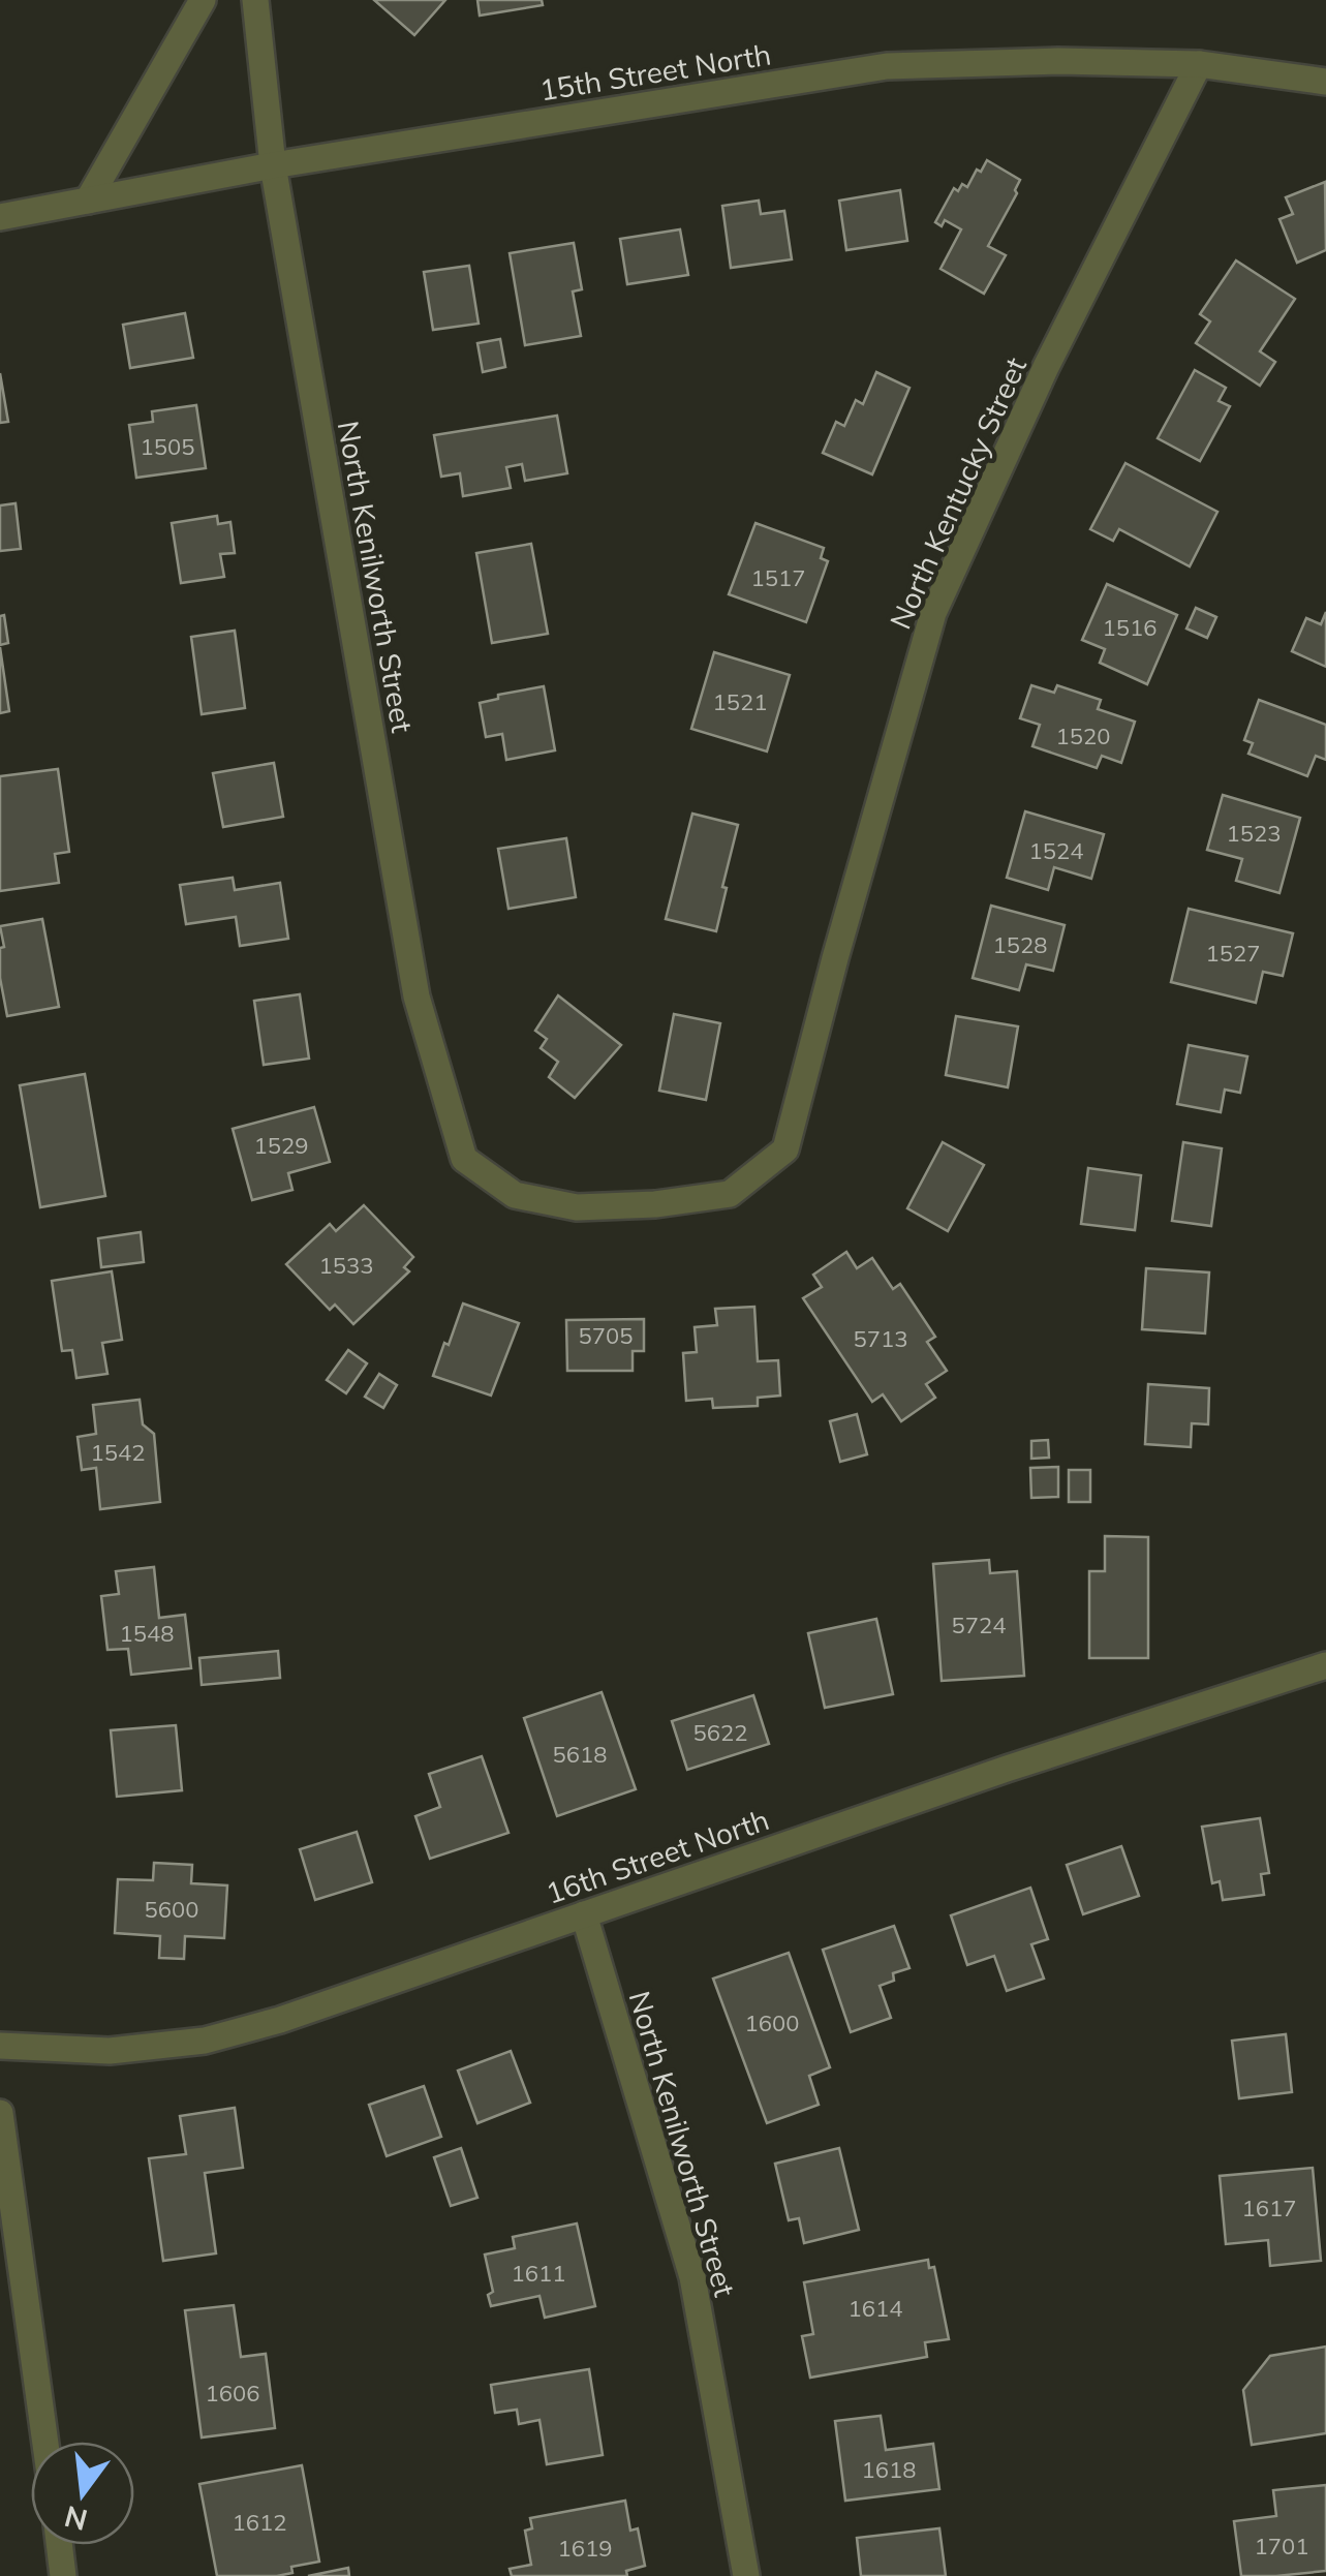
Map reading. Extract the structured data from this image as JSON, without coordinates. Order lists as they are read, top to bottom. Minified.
{"streets":{"street":["15th Street North","North Kentucky Street","North Kenilworth Street","16th Street North"]},"crossings":[["15th Street North","North Kentucky Street"],["15th Street North","North Kenilworth Street"],["North Kentucky Street","North Kenilworth Street"],["North Kenilworth Street","16th Street North"]],"house_numbers":["1505","1517","1516","1521","1520","1523","1524","1528","1527","1529","1533","5705","5713","1542","5724","1548","5622","5618","5600","1600","1617","1611","1614","1606","1618","1612","1701","1619"],"north":"bottom"}
